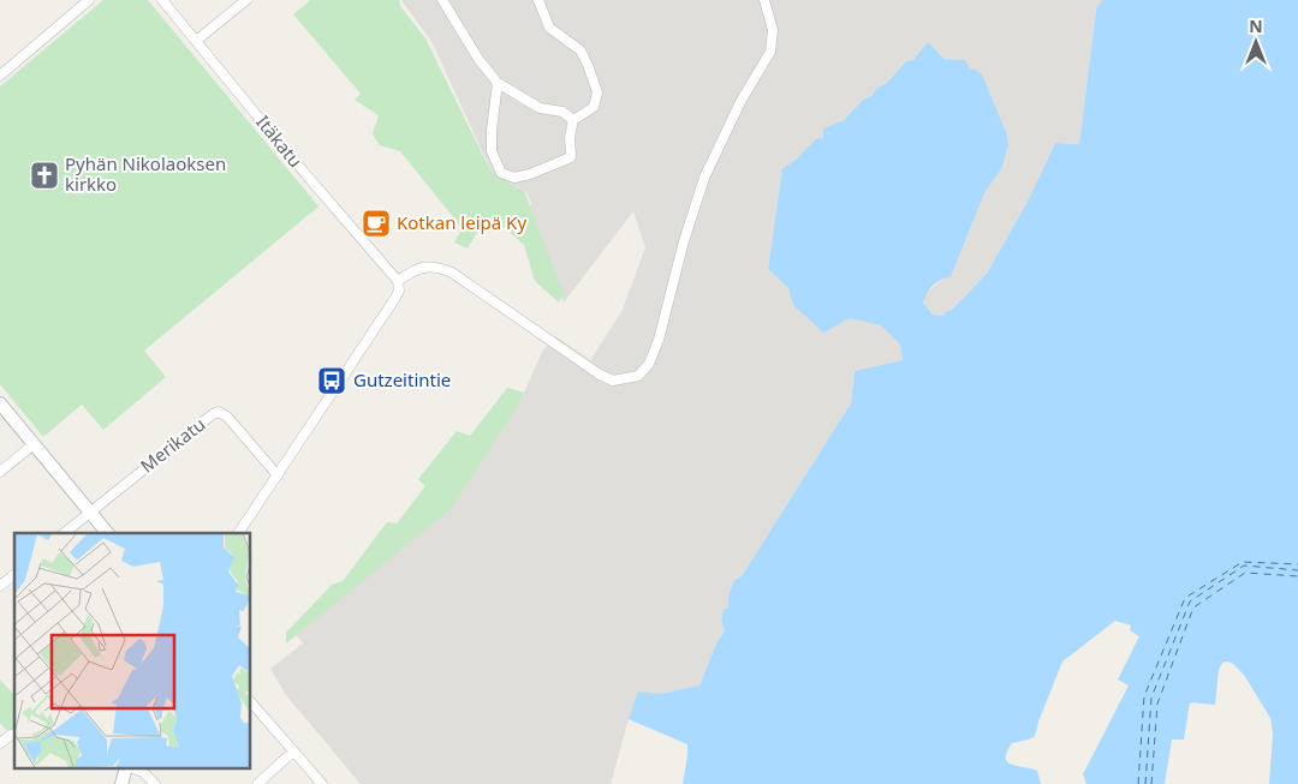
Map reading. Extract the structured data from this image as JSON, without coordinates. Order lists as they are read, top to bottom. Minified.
{"streets":{"street":["Itäkatu","Merikatu"]},"places":{"church":["Pyhän Nikolaoksen kirkko"],"cafe":["Kotkan leipä Ky"],"bus stop":["Gutzeitintie"]},"north":"top"}
